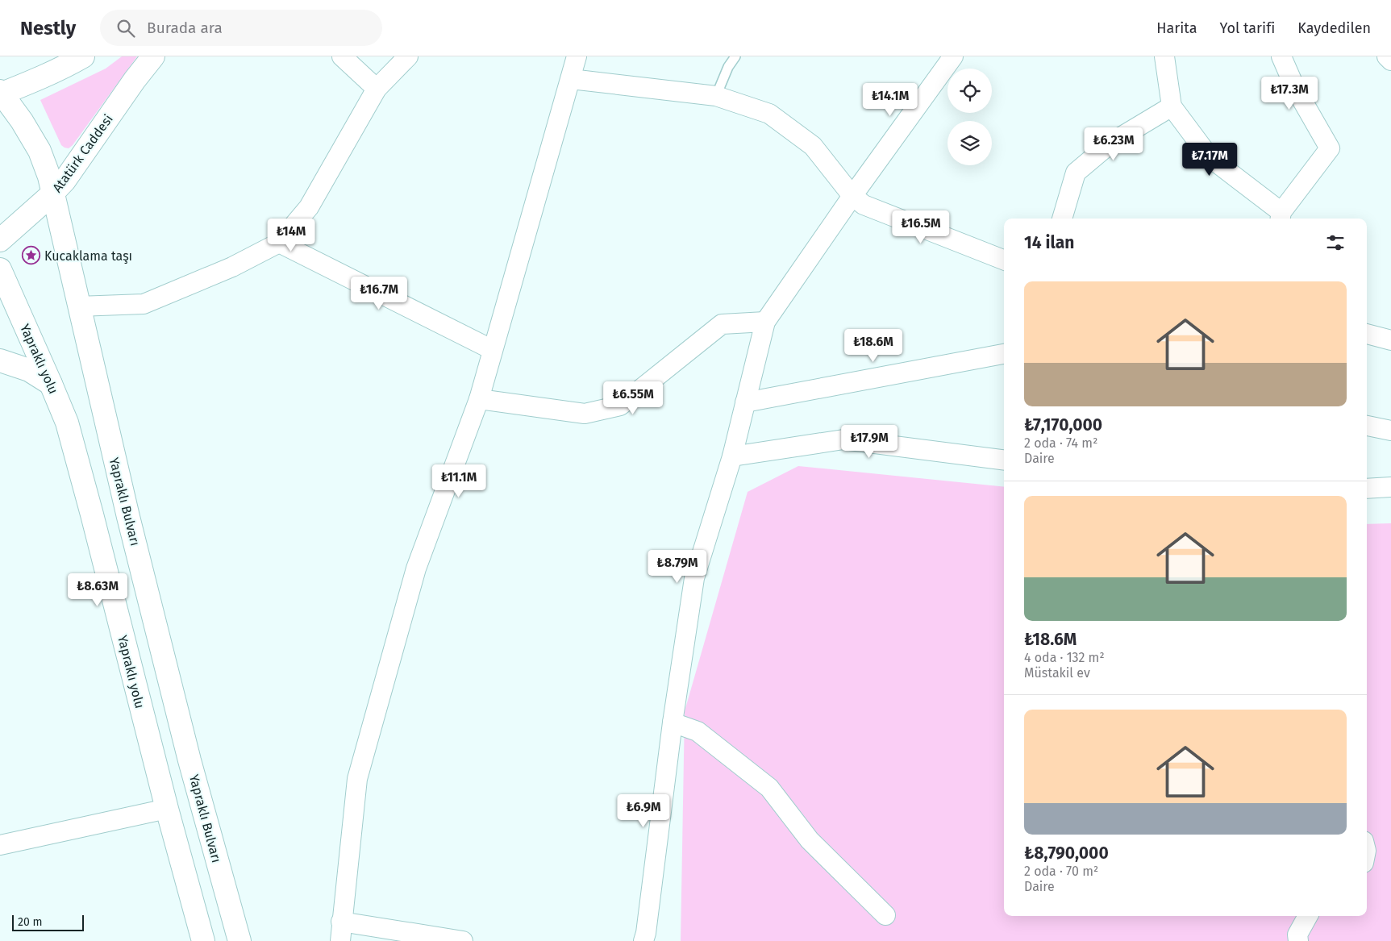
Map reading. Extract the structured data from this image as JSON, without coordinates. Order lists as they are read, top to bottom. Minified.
{"streets":{"main road":["Atatürk Caddesi","Yapraklı yolu","Yapraklı Bulvarı"]},"crossings":[["Atatürk Caddesi","Yapraklı Bulvarı"]],"places":{"place":["Kucaklama taşı"]},"scale_bar":"20 m","page":{"header":"Nestly","search":"Burada ara","nav":["Harita","Yol tarifi","Kaydedilen"],"price":["₺17.3M","₺14.1M","₺6.23M","₺7.17M","₺16.5M","₺14M","₺16.7M","₺18.6M","₺6.55M","₺17.9M","₺11.1M","₺8.79M","₺8.63M","₺6.9M"],"heading":"14 ilan","list":[{"name":"₺7,170,000","note":"2 oda · 74 m² · Daire"},{"name":"₺18.6M","note":"4 oda · 132 m² · Müstakil ev"},{"name":"₺8,790,000","note":"2 oda · 70 m² · Daire"}],"scale":"20 m"}}
